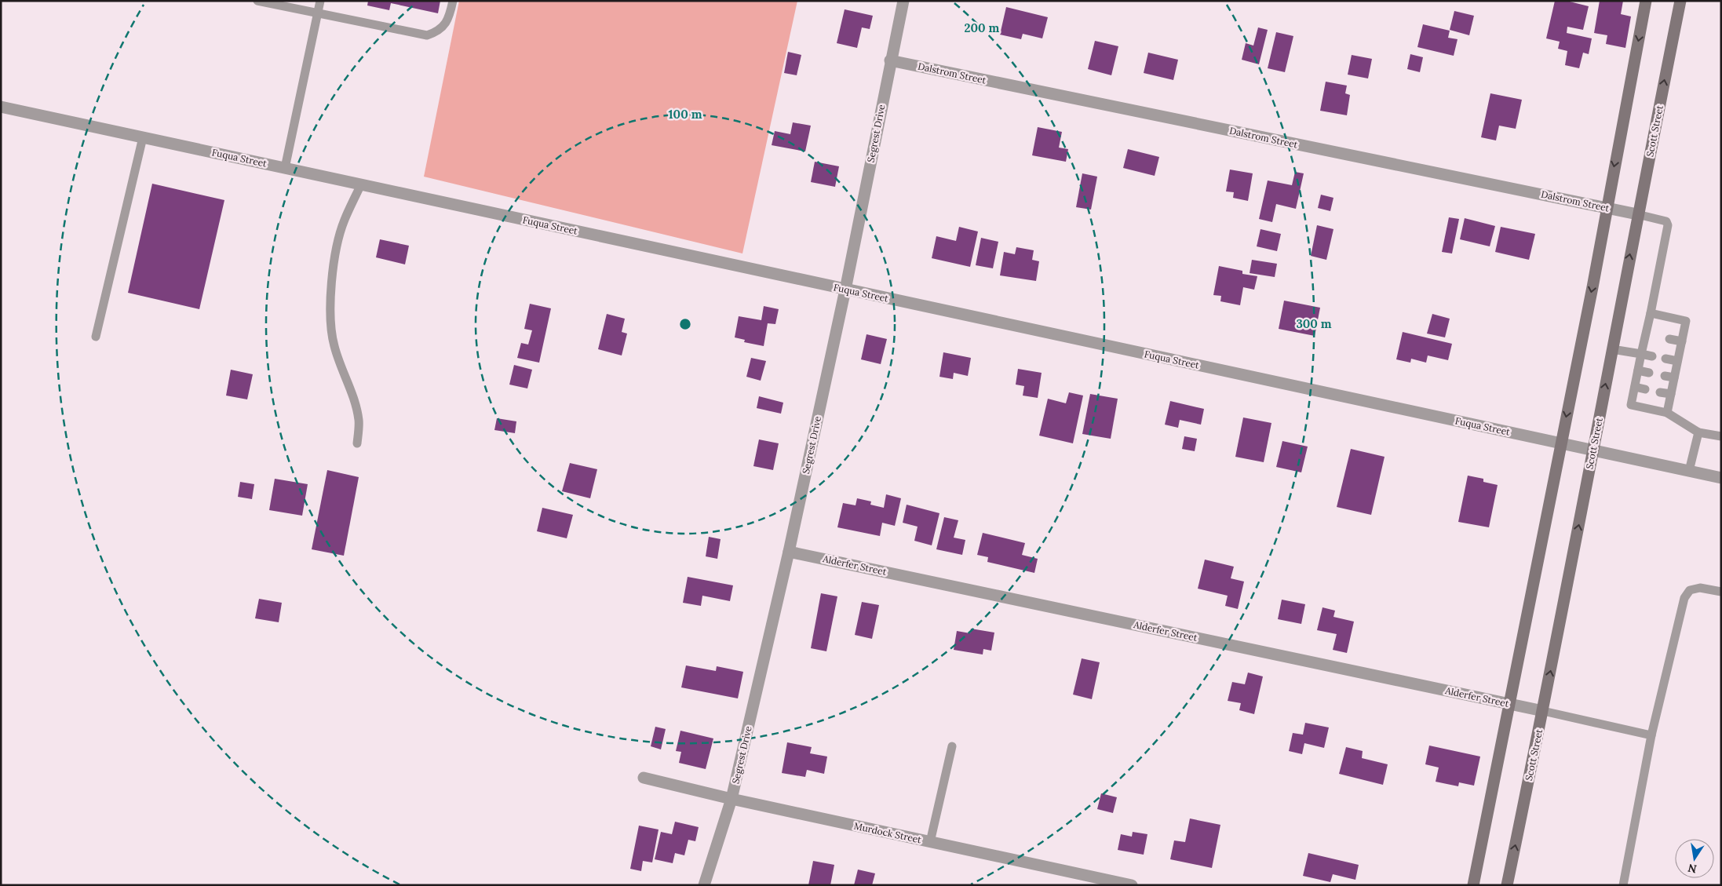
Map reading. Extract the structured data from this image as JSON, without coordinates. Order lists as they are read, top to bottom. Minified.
{"streets":{"main road":["Scott Street"],"street":["Dalstrom Street","Segrest Drive","Fuqua Street","Alderfer Street","Murdock Street"]},"crossings":[["Dalstrom Street","Scott Street"],["Dalstrom Street","Segrest Drive"],["Scott Street","Fuqua Street"],["Scott Street","Alderfer Street"],["Segrest Drive","Fuqua Street"],["Segrest Drive","Alderfer Street"],["Segrest Drive","Murdock Street"]],"north":"bottom","rings":["200 m","100 m","300 m"]}
